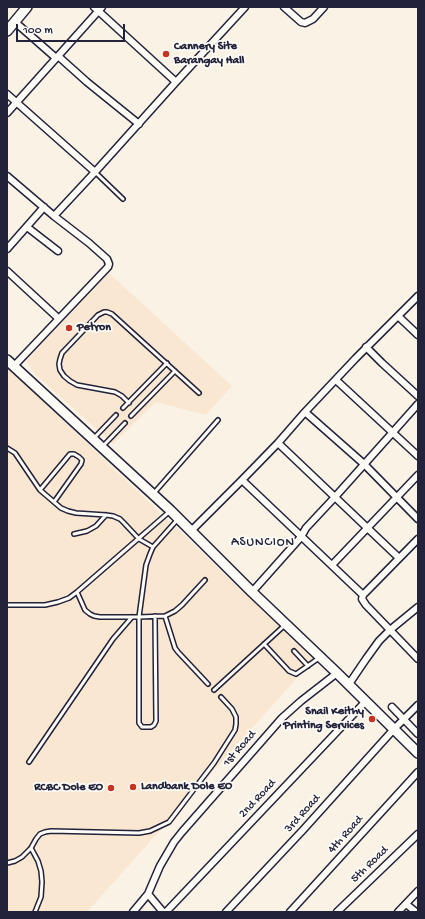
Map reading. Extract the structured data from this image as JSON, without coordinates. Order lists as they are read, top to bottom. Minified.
{"streets":{"street":["1st Road","2nd Road","3rd Road","4th Road","5th Road"]},"districts":["ASUNCION"],"places":["Cannery Site Barangay Hall","Petron","Snail Keithy Printing Services","Landbank Dole EO","RCBC Dole EO"],"scale_bar":"100 m"}
